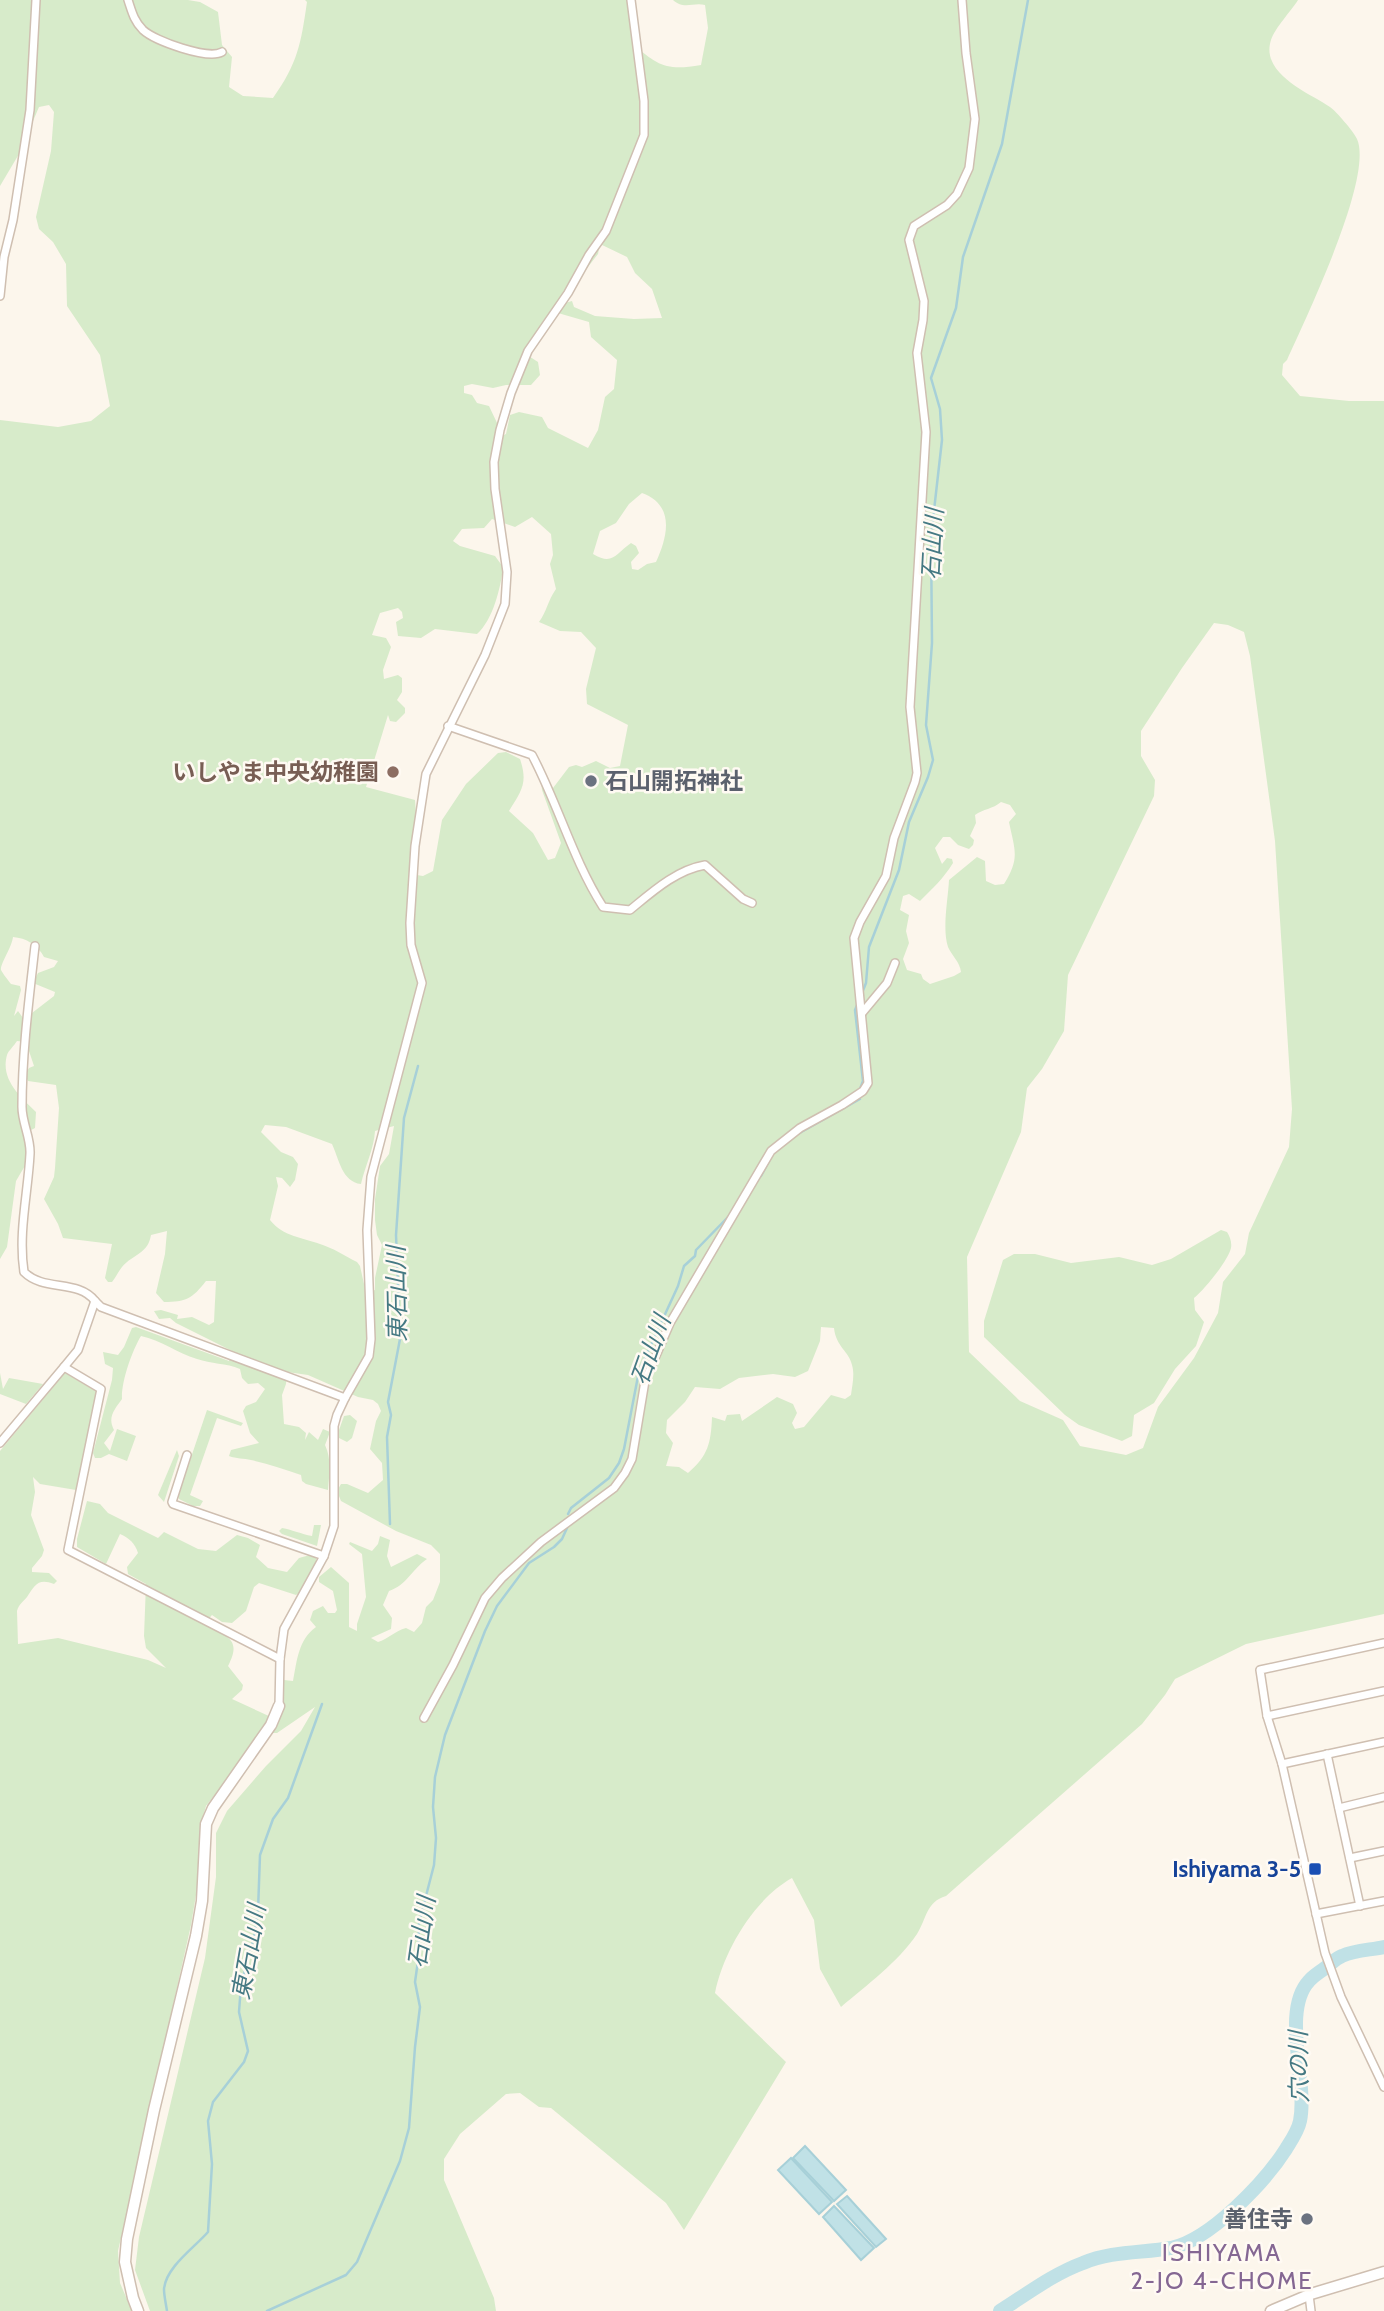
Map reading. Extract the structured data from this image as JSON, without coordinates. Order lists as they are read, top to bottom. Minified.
{"districts":["ISHIYAMA 2-JO 4-CHOME"],"water":["石山川","東石山川","穴の川"],"places":{"other":["いしやま中央幼稚園","石山開拓神社","善住寺"],"transit":["Ishiyama 3-5"]}}
